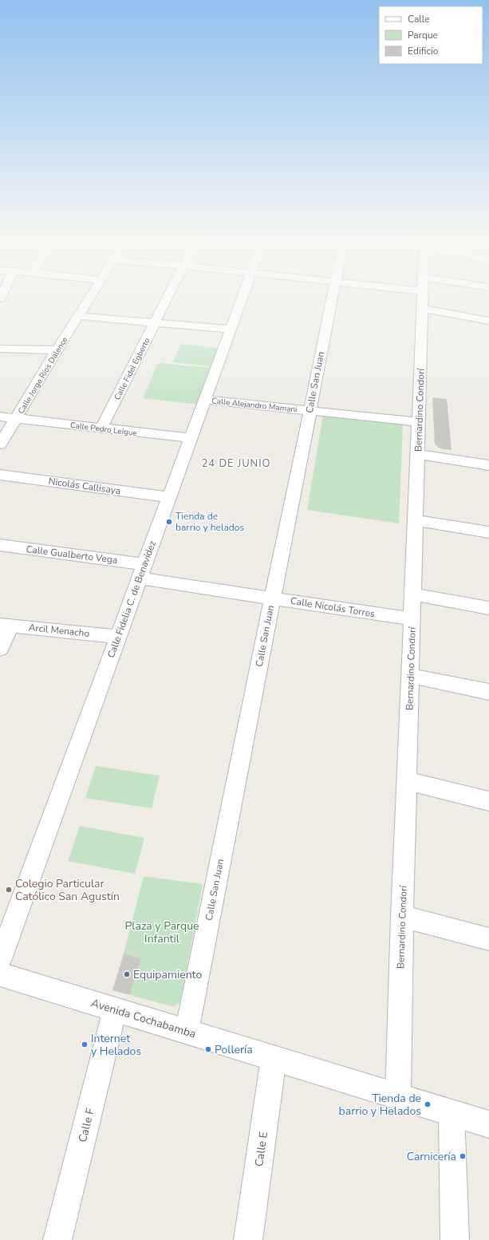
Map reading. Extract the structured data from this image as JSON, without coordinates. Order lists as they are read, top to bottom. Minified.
{"streets":{"main road":["Avenida Cochabamba"],"street":["Calle Fidel Egberto","Calle Jorge Ríos Dalence","Calle San Juan","Calle Alejandro Mamani","Bernardino Condorí","Calle Pedro Leigue","Nicolás Callisaya","Calle Gualberto Vega","Calle Fidelia C. de Benavídez","Calle Nicolás Torres","Arcil Menacho","Calle F","Calle E"]},"crossings":[["Calle Fidel Egberto","Calle Pedro Leigue"],["Calle Jorge Ríos Dalence","Calle Pedro Leigue"],["Calle San Juan","Calle Alejandro Mamani"],["Calle San Juan","Calle Nicolás Torres"],["Calle San Juan","Avenida Cochabamba"],["Calle Alejandro Mamani","Bernardino Condorí"],["Calle Alejandro Mamani","Calle Fidelia C. de Benavídez"],["Bernardino Condorí","Calle Nicolás Torres"],["Bernardino Condorí","Avenida Cochabamba"],["Calle Pedro Leigue","Calle Fidelia C. de Benavídez"],["Nicolás Callisaya","Calle Fidelia C. de Benavídez"],["Calle Gualberto Vega","Calle Fidelia C. de Benavídez"],["Calle Gualberto Vega","Calle Nicolás Torres"],["Calle Fidelia C. de Benavídez","Calle Nicolás Torres"],["Calle Fidelia C. de Benavídez","Arcil Menacho"],["Avenida Cochabamba","Calle F"],["Avenida Cochabamba","Calle E"]],"districts":["24 DE JUNIO"],"parks":["Plaza y Parque Infantil"],"places":["Tienda de barrio y helados","Colegio Particular Católico San Agustín","Equipamiento","Internet y Helados","Pollería","Tienda de barrio y Helados","Carnicería"],"legend":["Calle","Parque","Edificio"]}
